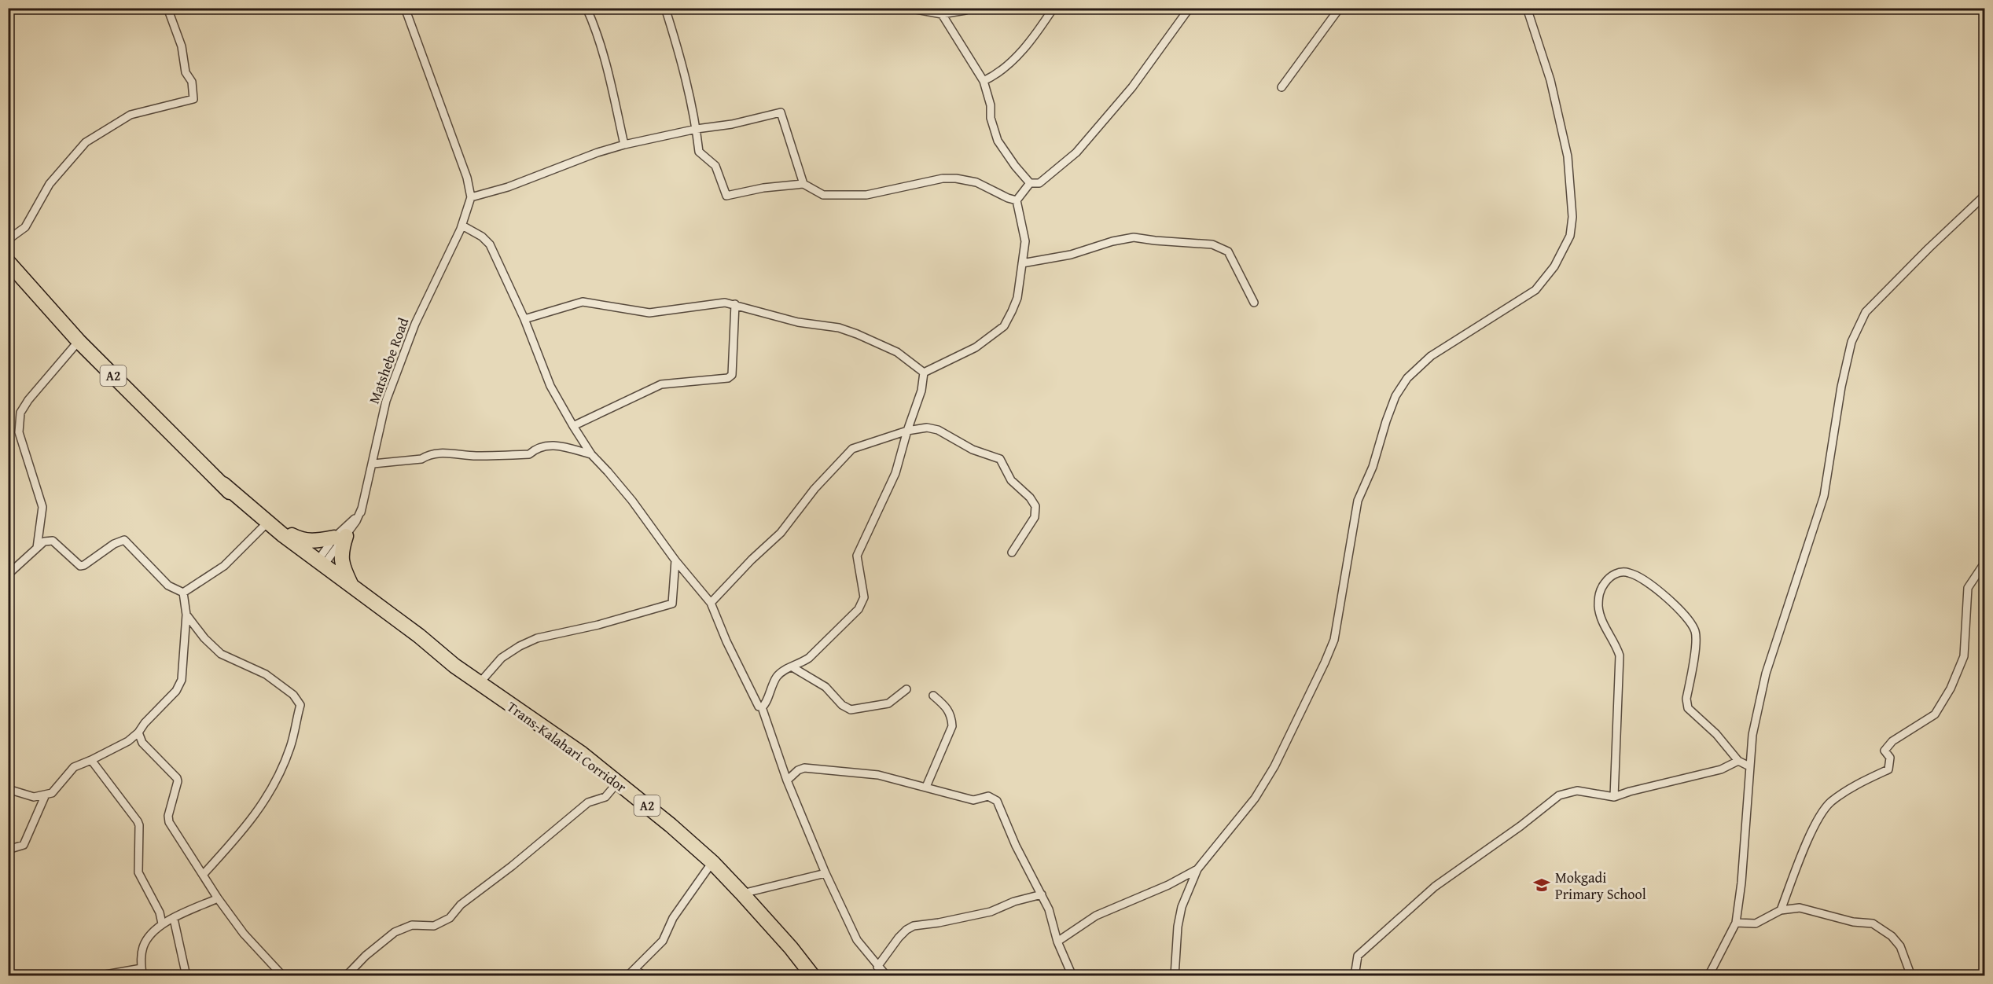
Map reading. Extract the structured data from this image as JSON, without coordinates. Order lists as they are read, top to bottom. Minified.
{"streets":{"highway":["A2","Trans-Kalahari Corridor"],"street":["Matshebe Road"]},"places":{"school or university":["Mokgadi Primary School"]}}
